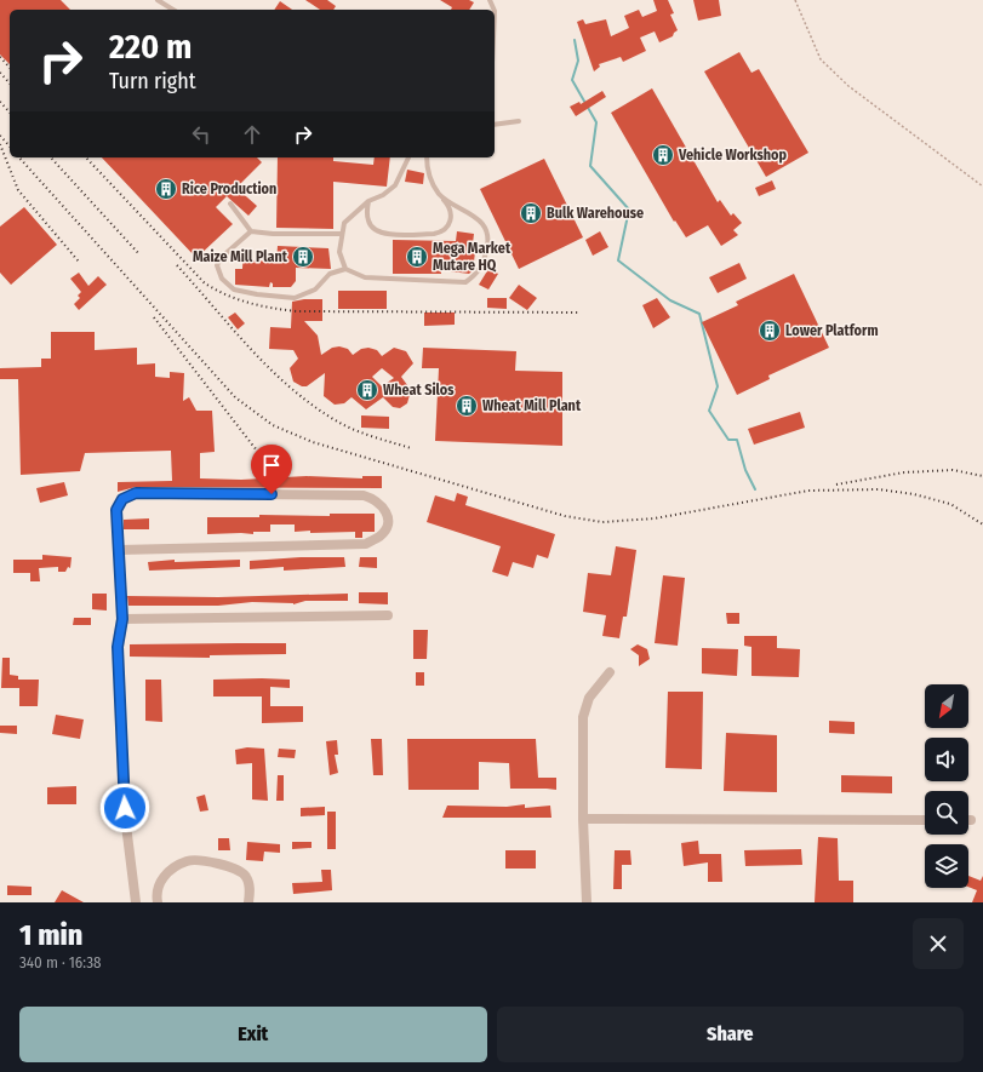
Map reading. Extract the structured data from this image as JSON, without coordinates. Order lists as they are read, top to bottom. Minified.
{"places":{"building":["Vehicle Workshop","Rice Production","Bulk Warehouse","Maize Mill Plant","Mega Market Mutare HQ","Lower Platform","Wheat Silos","Wheat Mill Plant"]},"north":"bottom left","page":{"turn":["220 m","Turn right"],"heading":["1 min","340 m · 16:38"],"buttons":["Exit","Share"]}}
